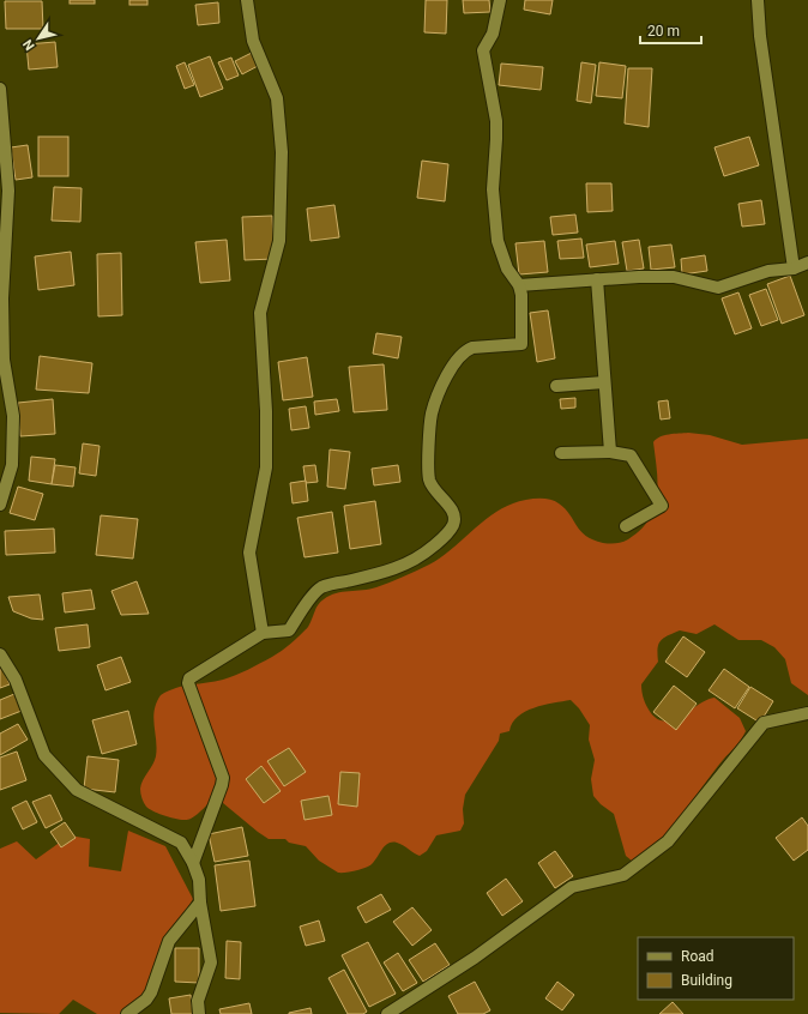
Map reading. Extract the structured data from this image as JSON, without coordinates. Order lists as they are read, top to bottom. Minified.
{"legend":["Road","Building"],"scale_bar":"20 m","north":"bottom left"}
